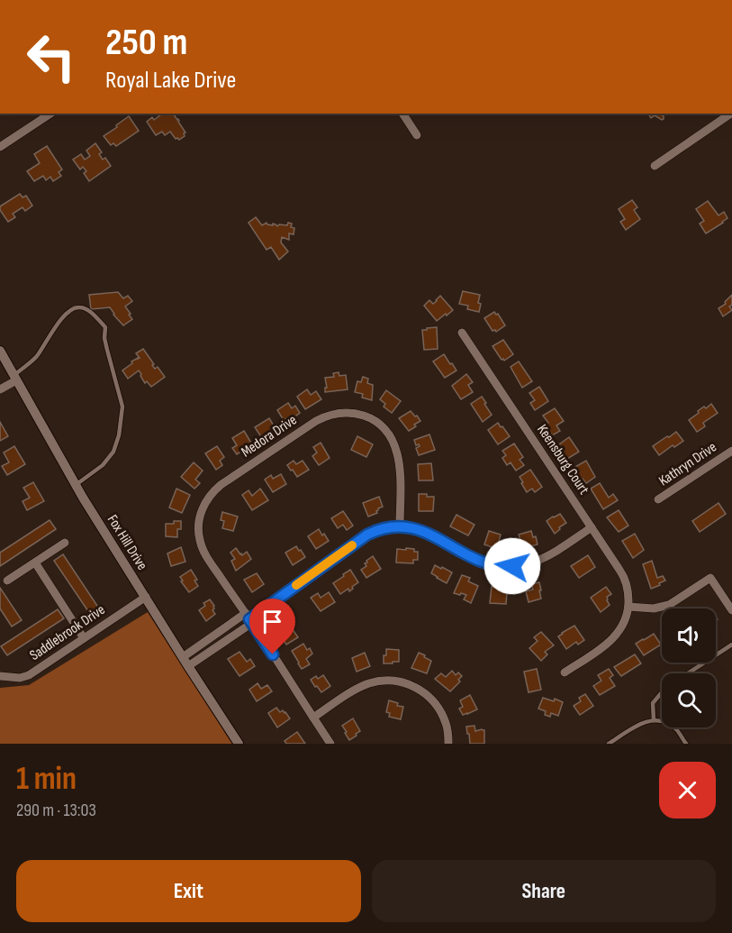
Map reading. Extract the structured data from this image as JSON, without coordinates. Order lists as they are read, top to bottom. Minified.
{"streets":{"street":["Medora Drive","Keensburg Court","Kathryn Drive","Fox Hill Drive","Saddlebrook Drive"]},"crossings":[["Fox Hill Drive","Saddlebrook Drive"]],"page":{"turn":["250 m","Royal Lake Drive"],"heading":["1 min","290 m · 13:03"],"buttons":["Exit","Share"]}}
